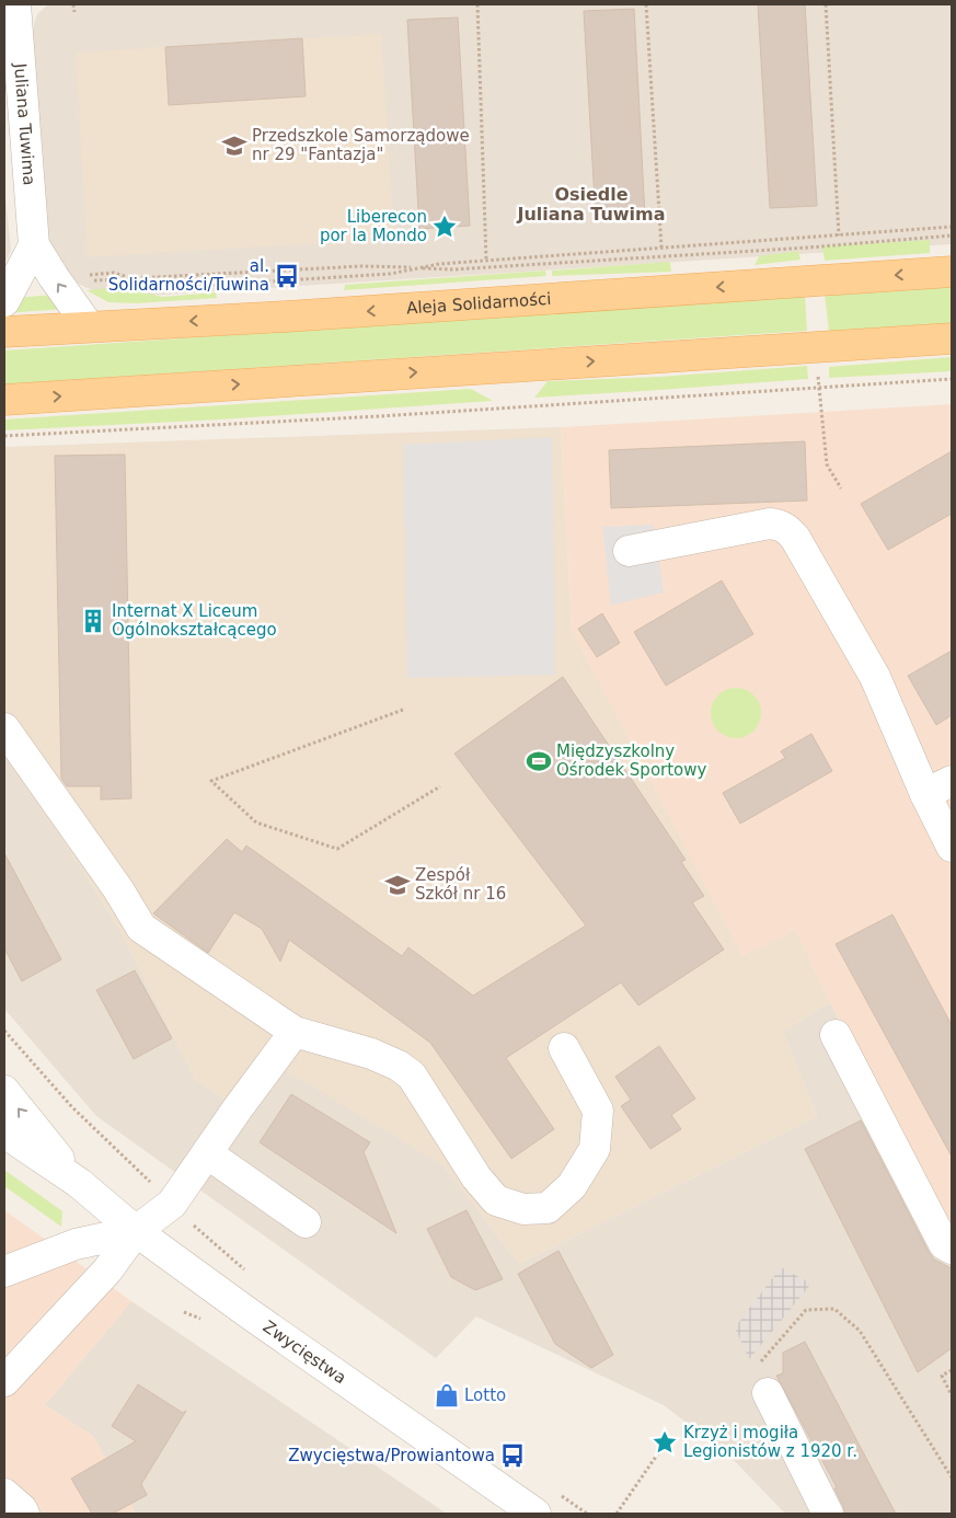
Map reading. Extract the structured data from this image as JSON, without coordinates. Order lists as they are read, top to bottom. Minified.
{"streets":{"main road":["Aleja Solidarności"],"street":["Juliana Tuwima","Zwycięstwa"]},"crossings":[["Juliana Tuwima","Aleja Solidarności"]],"districts":["Osiedle Juliana Tuwima"],"places":{"school or university":["Przedszkole Samorządowe nr 29 \"Fantazja\"","Zespół Szkół nr 16"],"place":["Liberecon por la Mondo","Krzyż i mogiła Legionistów z 1920 r."],"bus stop":["al. Solidarności/Tuwina","Zwycięstwa/Prowiantowa"],"building":["Internat X Liceum Ogólnokształcącego"],"sports":["Międzyszkolny Ośrodek Sportowy"],"shop":["Lotto"]}}
